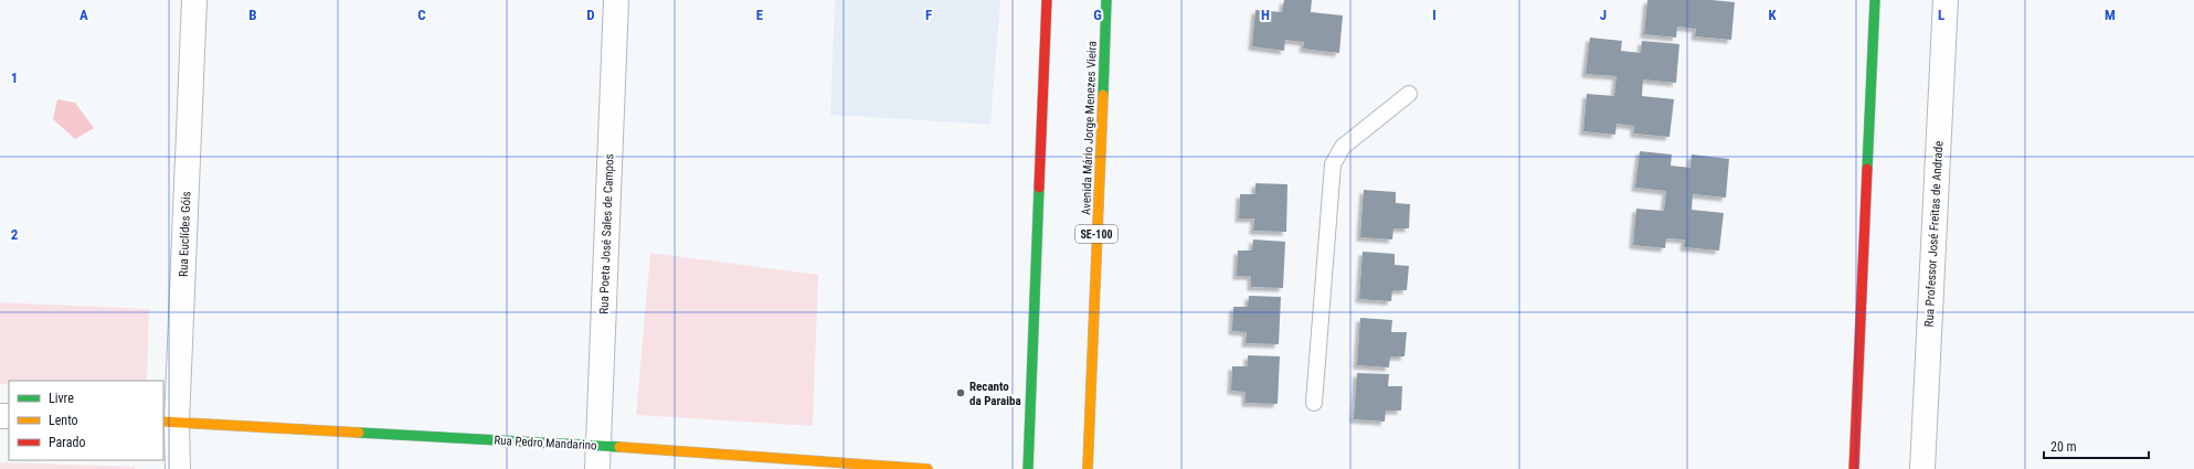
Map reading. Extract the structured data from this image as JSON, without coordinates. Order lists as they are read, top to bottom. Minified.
{"streets":{"street":["Avenida Mário Jorge Menezes Vieira","Rua Euclídes Góis","Rua Poeta José Sales de Campos","SE-100","Rua Professor José Freitas de Andrade","Rua Pedro Mandarino"]},"crossings":[["Rua Euclídes Góis","Rua Pedro Mandarino"],["Rua Poeta José Sales de Campos","Rua Pedro Mandarino"]],"places":["Recanto da Paraiba"],"legend":["Livre","Lento","Parado"],"scale_bar":"20 m","grid":{"columns":["A","B","C","D","E","F","G","H","I","J","K","L","M"],"rows":["1","2"]}}
